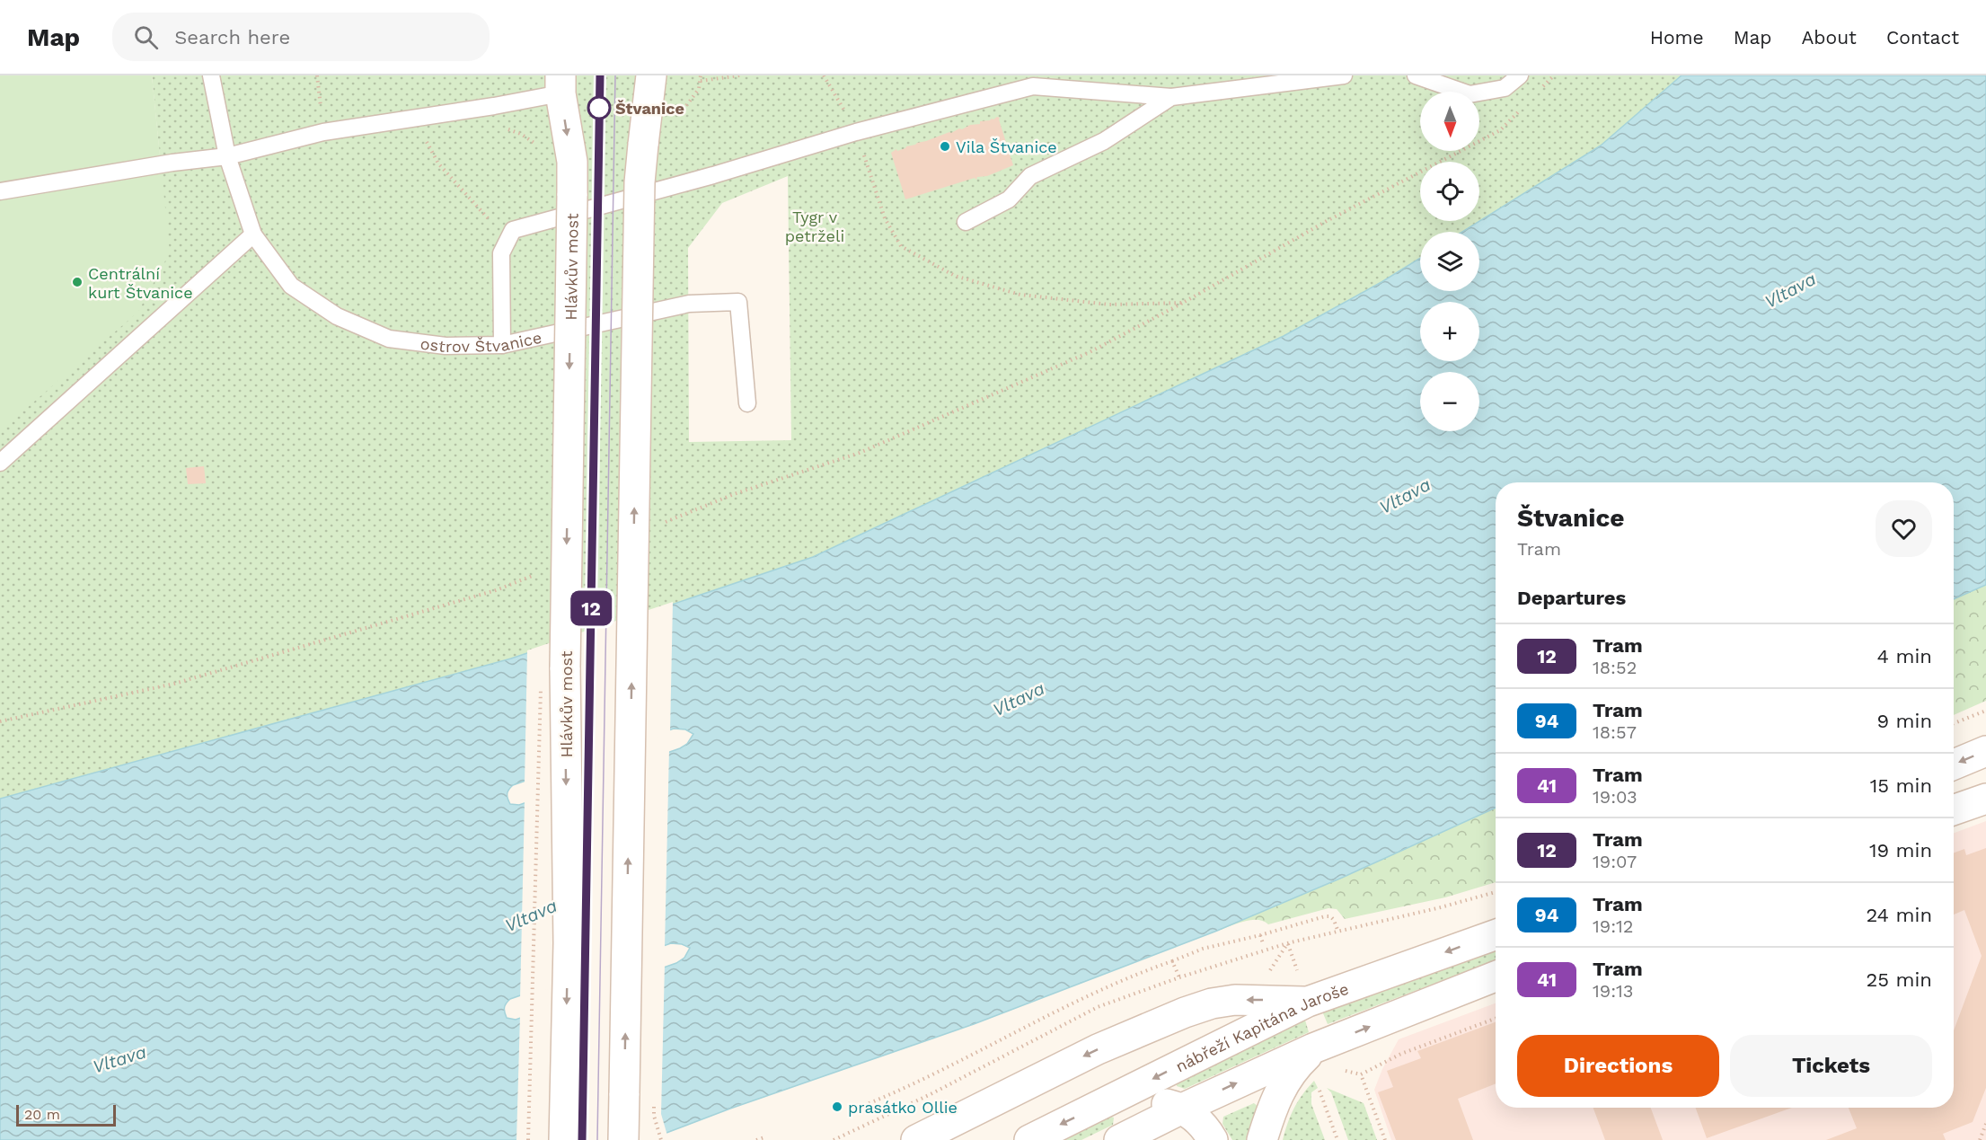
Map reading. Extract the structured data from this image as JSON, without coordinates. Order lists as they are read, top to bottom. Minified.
{"streets":{"main road":["Hlávkův most","nábřeží Kapitána Jaroše"],"lane":["ostrov Štvanice"]},"water":["Vltava"],"parks":["Tygr v petrželi"],"places":["Štvanice","Vila Štvanice","Centrální kurt Štvanice","prasátko Ollie"],"lines":["tram line 12"],"scale_bar":"20 m","north":"bottom","page":{"header":"Map","search":"Search here","nav":["Home","Map","About","Contact"],"on_map":"12","map_buttons":["+","−"],"heading":[["Štvanice","Tram"],"Departures"],"list":[{"mark":"12","name":"Tram","note":"18:52","value":"4 min"},{"mark":"94","name":"Tram","note":"18:57","value":"9 min"},{"mark":"41","name":"Tram","note":"19:03","value":"15 min"},{"mark":"12","name":"Tram","note":"19:07","value":"19 min"},{"mark":"94","name":"Tram","note":"19:12","value":"24 min"},{"mark":"41","name":"Tram","note":"19:13","value":"25 min"}],"buttons":["Directions","Tickets"],"scale":"20 m"}}
